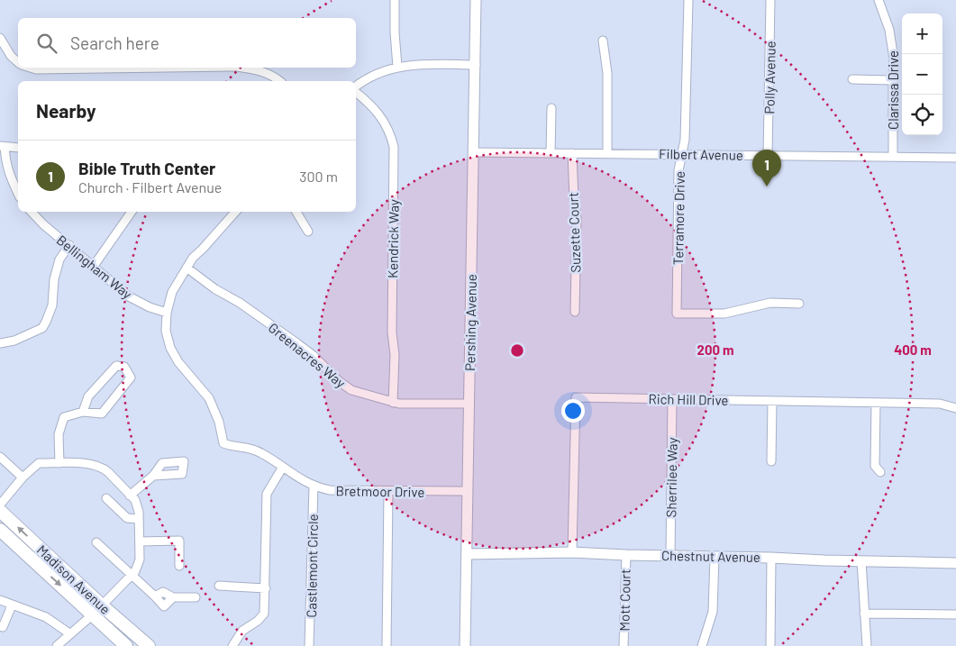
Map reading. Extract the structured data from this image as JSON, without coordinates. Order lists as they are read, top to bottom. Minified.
{"streets":{"main road":["Madison Avenue"],"street":["Polly Avenue","Clarissa Drive","Filbert Avenue","Terramore Drive","Suzette Court","Kendrick Way","Bellingham Way","Pershing Avenue","Greenacres Way","Rich Hill Drive","Sherrilee Way","Bretmoor Drive","Chestnut Avenue","Castlemont Circle","Mott Court"]},"crossings":[["Polly Avenue","Filbert Avenue"],["Clarissa Drive","Filbert Avenue"],["Filbert Avenue","Terramore Drive"],["Filbert Avenue","Suzette Court"],["Filbert Avenue","Pershing Avenue"],["Kendrick Way","Greenacres Way"],["Bellingham Way","Bretmoor Drive"],["Pershing Avenue","Greenacres Way"],["Pershing Avenue","Bretmoor Drive"],["Pershing Avenue","Chestnut Avenue"],["Rich Hill Drive","Sherrilee Way"],["Rich Hill Drive","Chestnut Avenue"],["Sherrilee Way","Chestnut Avenue"],["Bretmoor Drive","Castlemont Circle"],["Chestnut Avenue","Mott Court"]],"page":{"map_buttons":["+","−"],"search":"Search here","heading":"Nearby","list":[{"mark":"1","name":"Bible Truth Center","note":"Church · Filbert Avenue","value":"300 m"}],"pins":"1"},"rings":["200 m","400 m"]}
